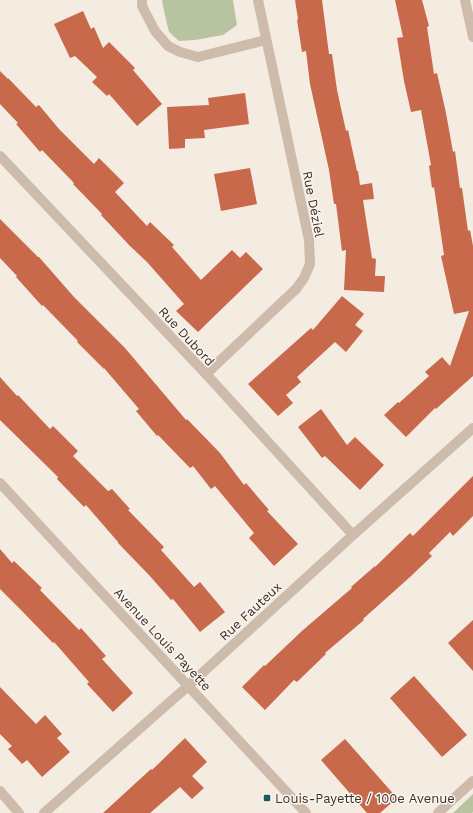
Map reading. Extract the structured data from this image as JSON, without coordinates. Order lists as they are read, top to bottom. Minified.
{"streets":{"street":["Rue Déziel","Rue Dubord","Rue Fauteux","Avenue Louis Payette"]},"crossings":[["Rue Déziel","Rue Dubord"],["Rue Dubord","Rue Fauteux"],["Rue Fauteux","Avenue Louis Payette"]],"places":{"transit":["Louis-Payette / 100e Avenue"]}}
